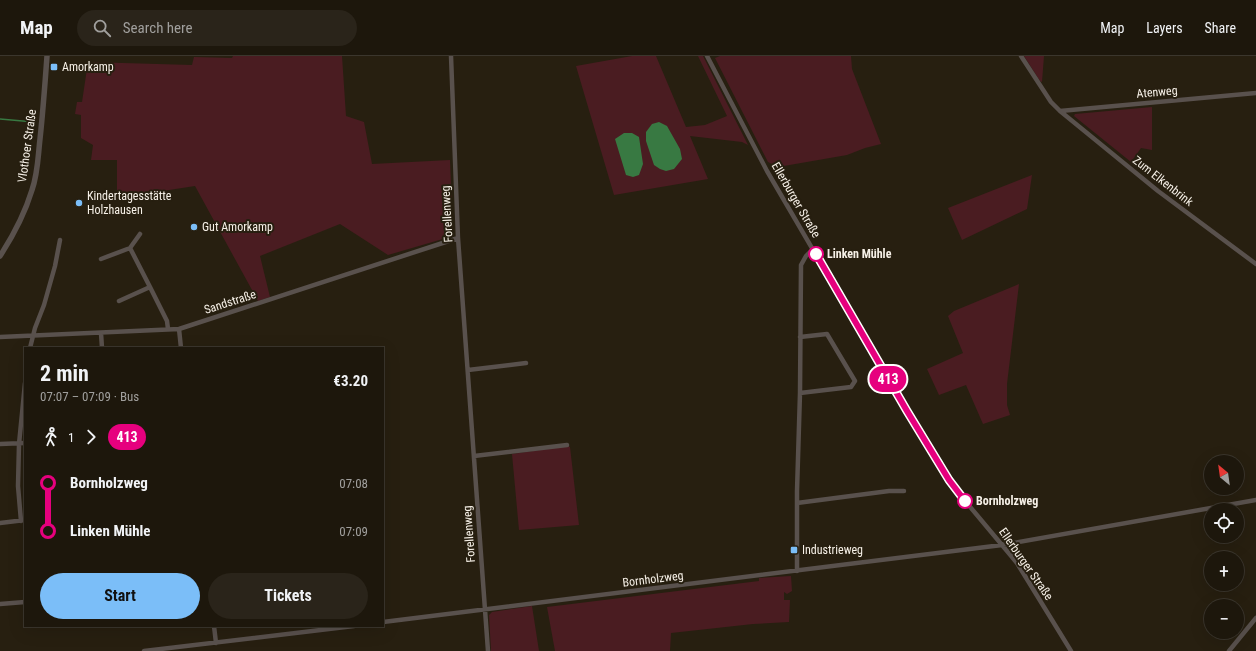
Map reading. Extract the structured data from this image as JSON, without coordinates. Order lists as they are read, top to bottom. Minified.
{"streets":{"street":["Atenweg","Vlothoer Straße","Zum Elkenbrink","Ellerburger Straße","Forellenweg","Sandstraße","Bornholzweg"]},"crossings":[["Atenweg","Zum Elkenbrink"],["Ellerburger Straße","Bornholzweg"],["Forellenweg","Sandstraße"],["Forellenweg","Bornholzweg"]],"places":{"transit":["Amorkamp","Industrieweg"],"other":["Kindertagesstätte Holzhausen","Gut Amorkamp","Linken Mühle","Bornholzweg"]},"lines":["bus line 413"],"north":"top left","page":{"header":"Map","search":"Search here","nav":["Map","Layers","Share"],"on_map":"413","heading":["2 min","07:07 – 07:09 · Bus","€3.20"],"legs":["1","413"],"map_buttons":["+","−"],"list":[{"name":"Bornholzweg","value":"07:08"},{"name":"Linken Mühle","value":"07:09"}],"buttons":["Start","Tickets"]}}
